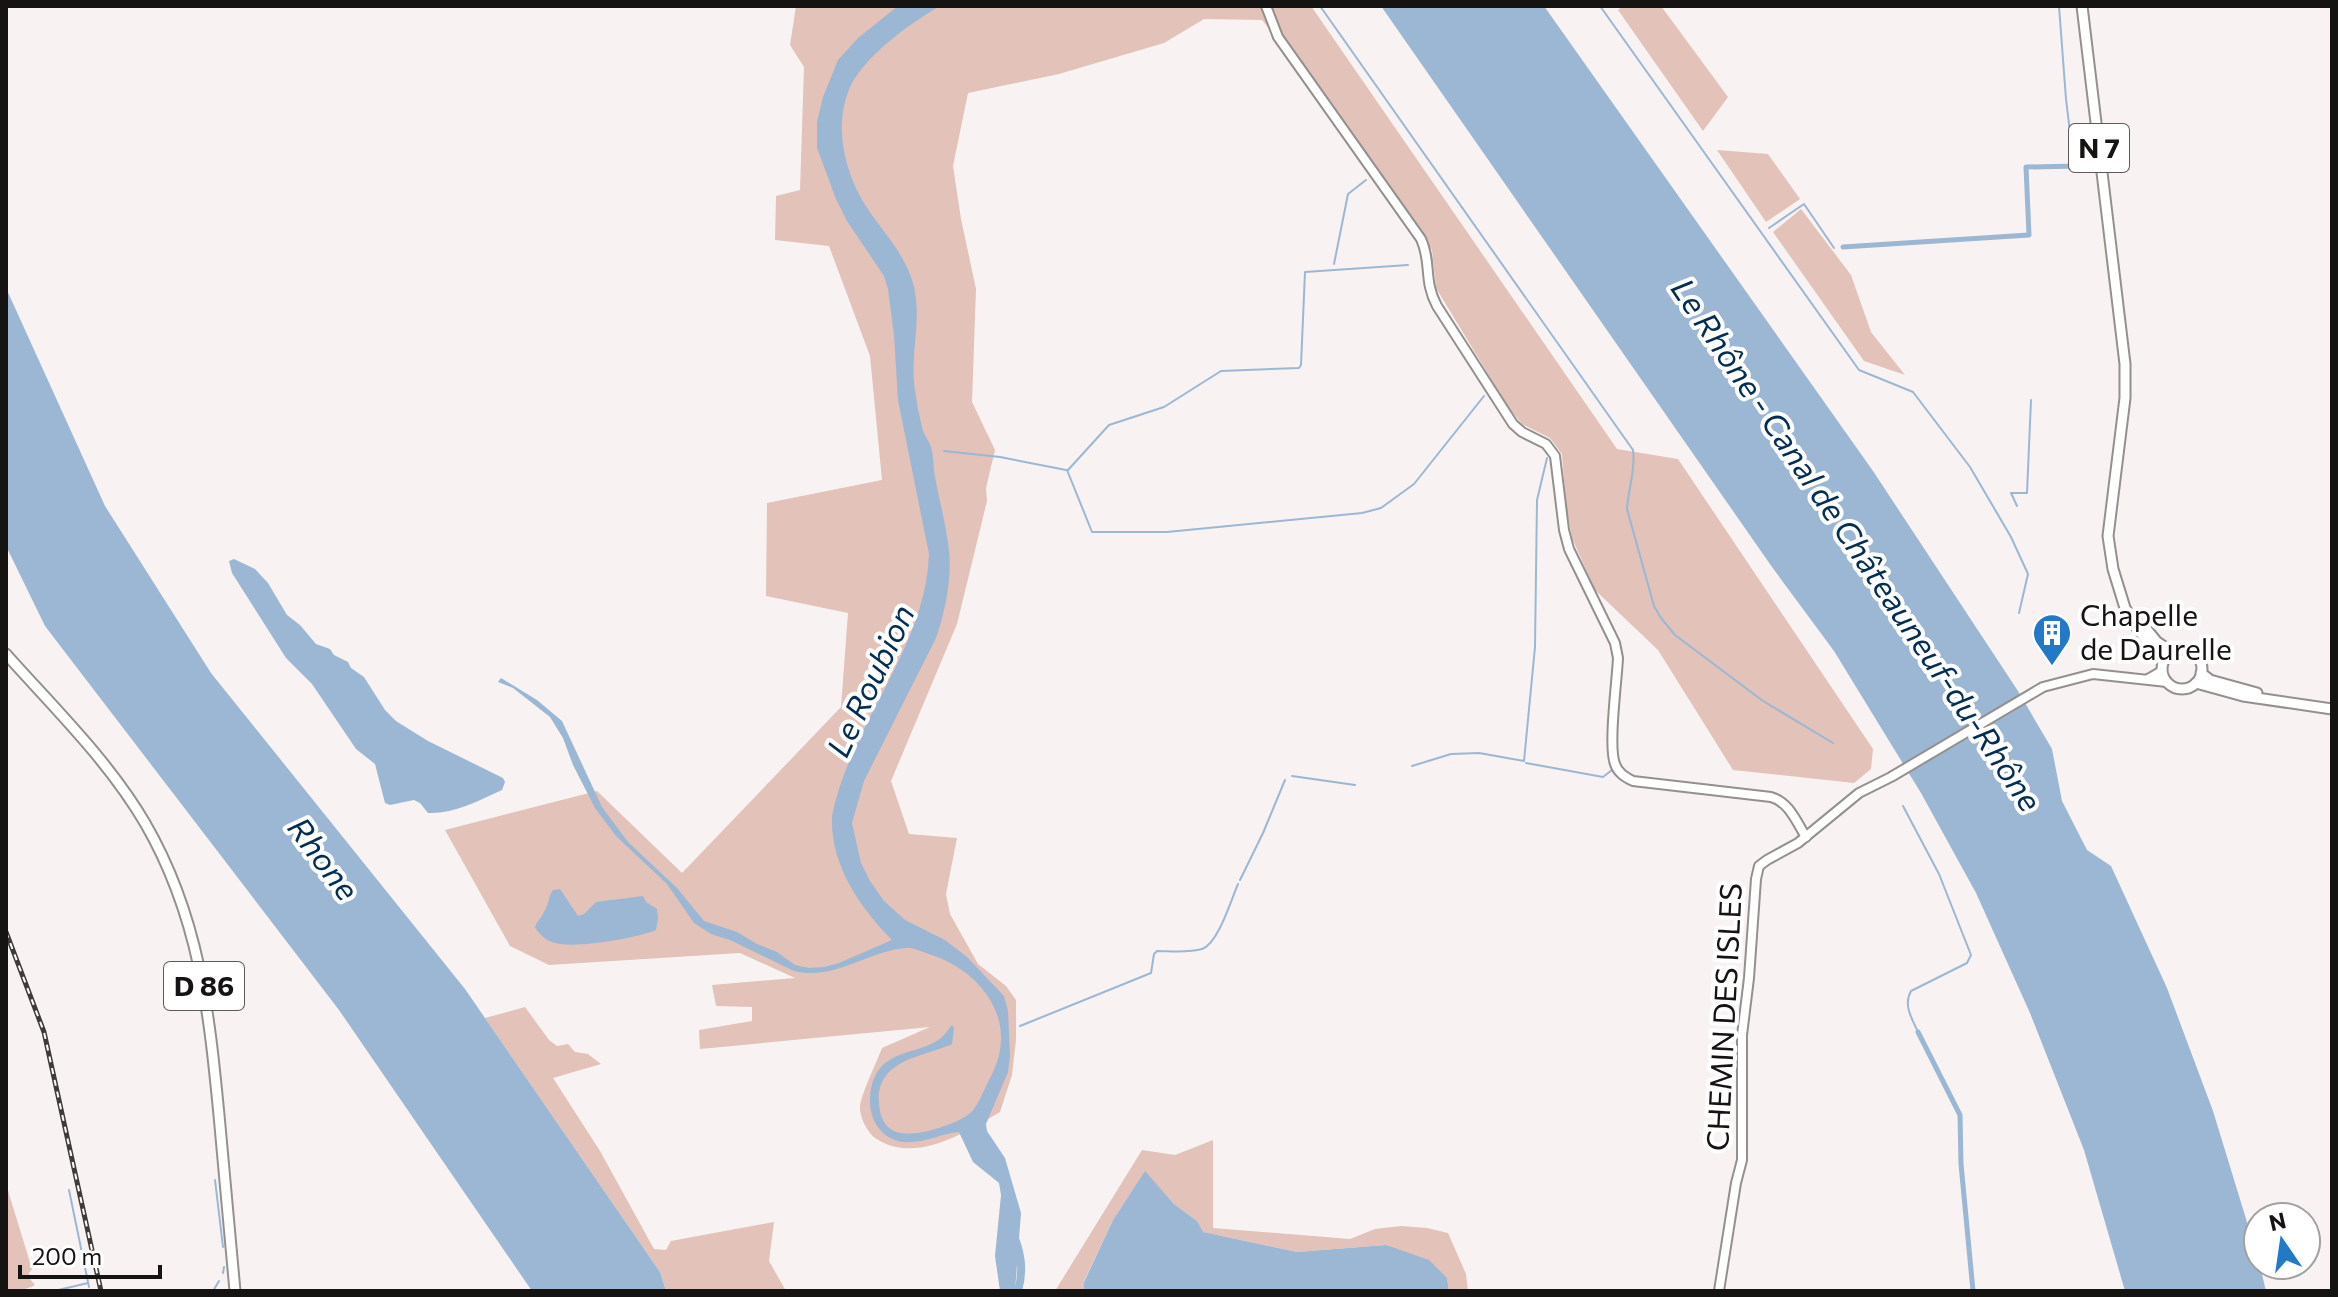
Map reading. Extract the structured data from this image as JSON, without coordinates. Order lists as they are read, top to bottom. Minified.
{"streets":{"main road":["N 7","D 86"],"street":["CHEMIN DES ISLES"]},"crossings":[["N 7","CHEMIN DES ISLES"]],"water":["Le Rhône - Canal de Châteauneuf-du-Rhône","Le Roubion","Rhone"],"places":{"building":["Chapelle de Daurelle"]},"scale_bar":"200 m","north":"top"}
